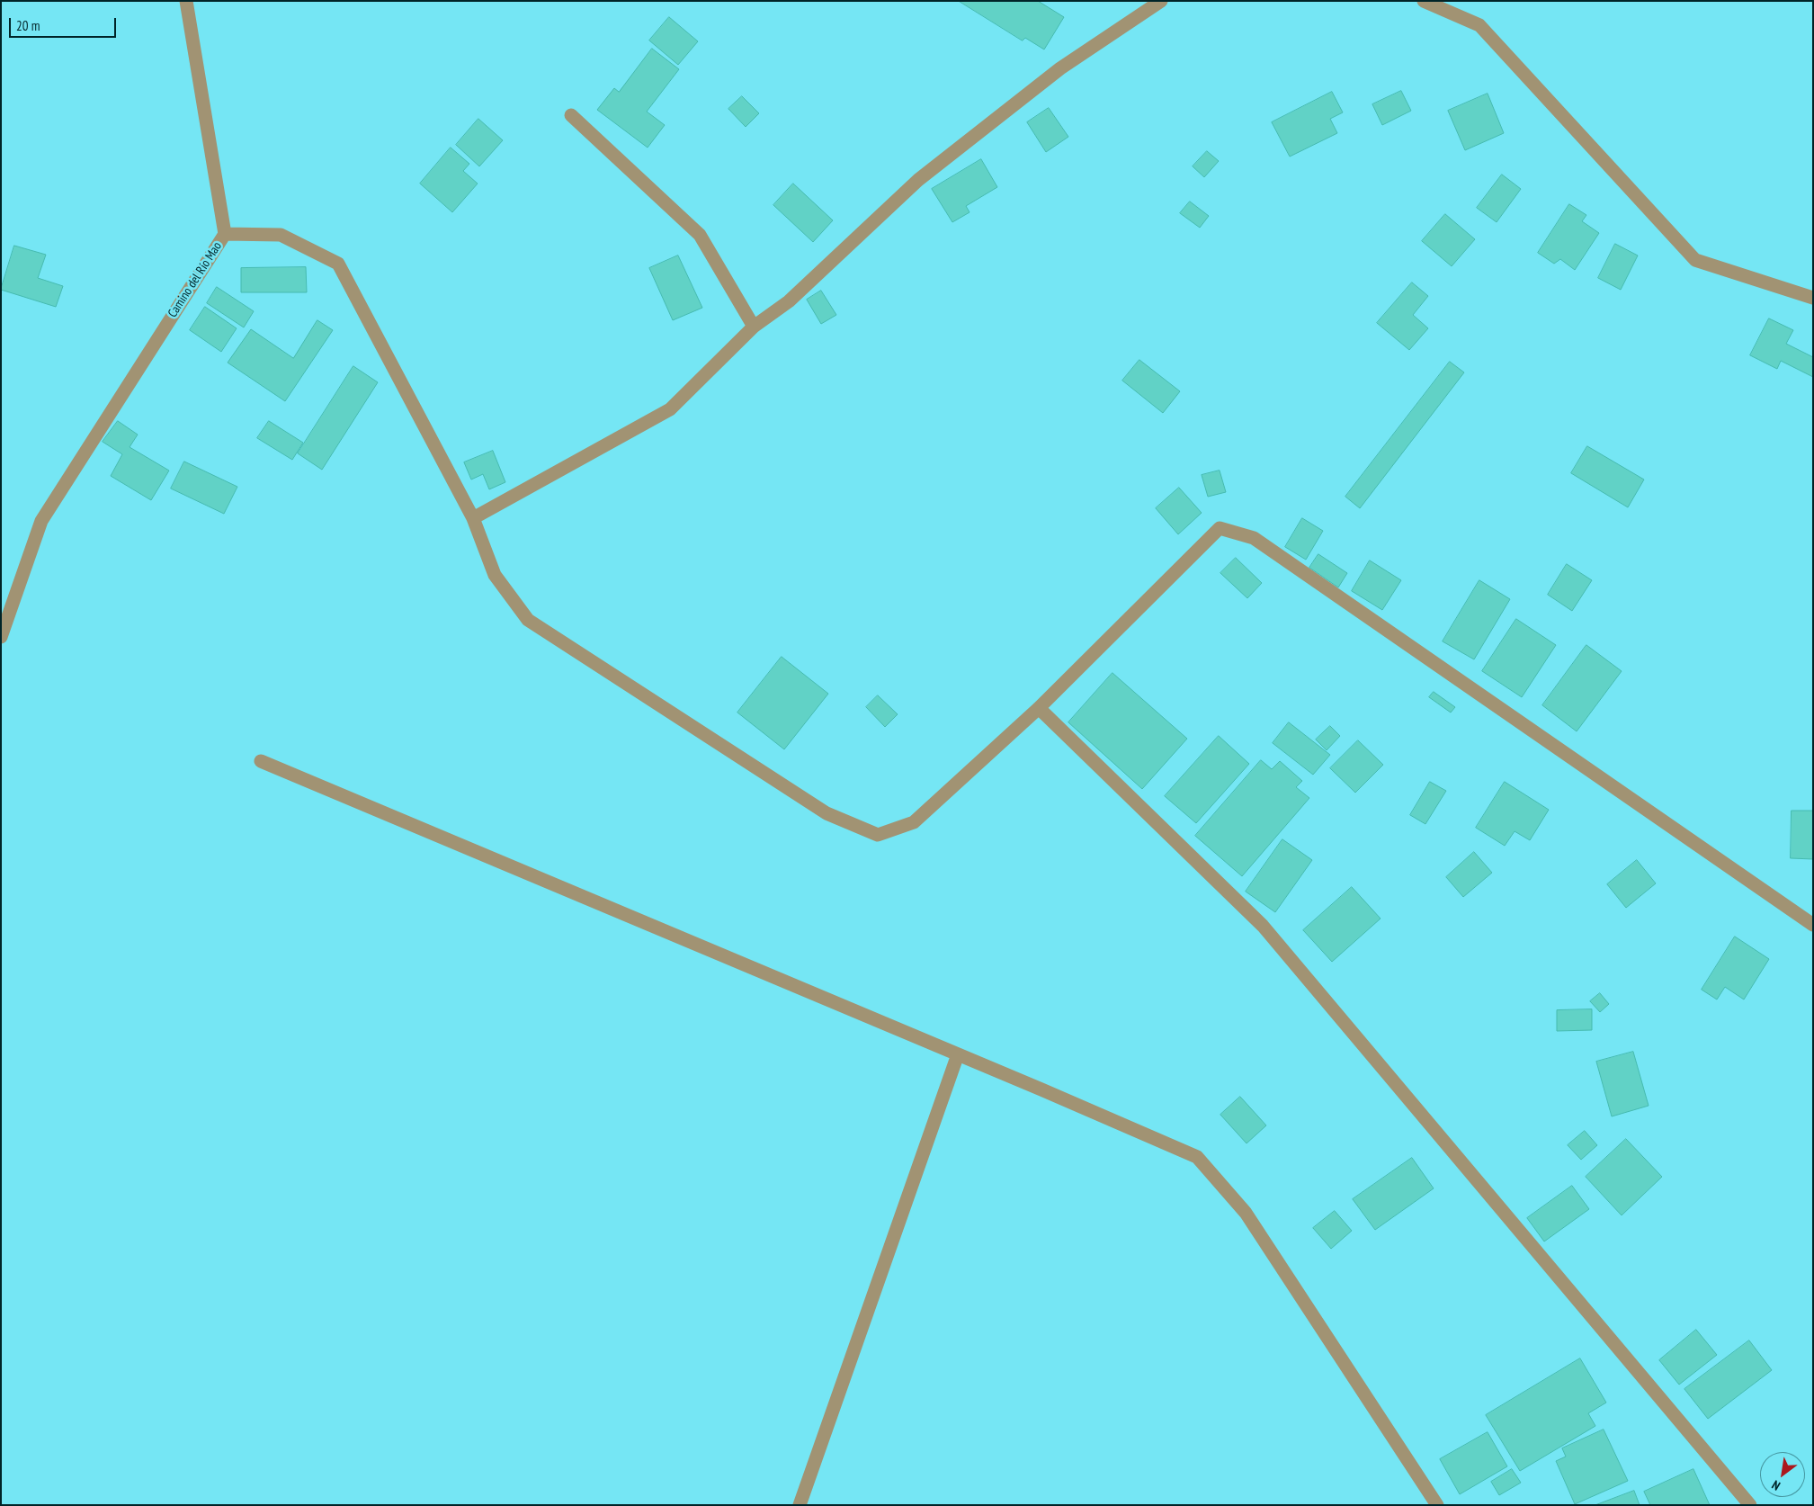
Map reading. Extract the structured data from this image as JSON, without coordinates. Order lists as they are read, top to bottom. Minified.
{"streets":{"street":["Camino del Río Mao"]},"scale_bar":"20 m","north":"bottom left"}
